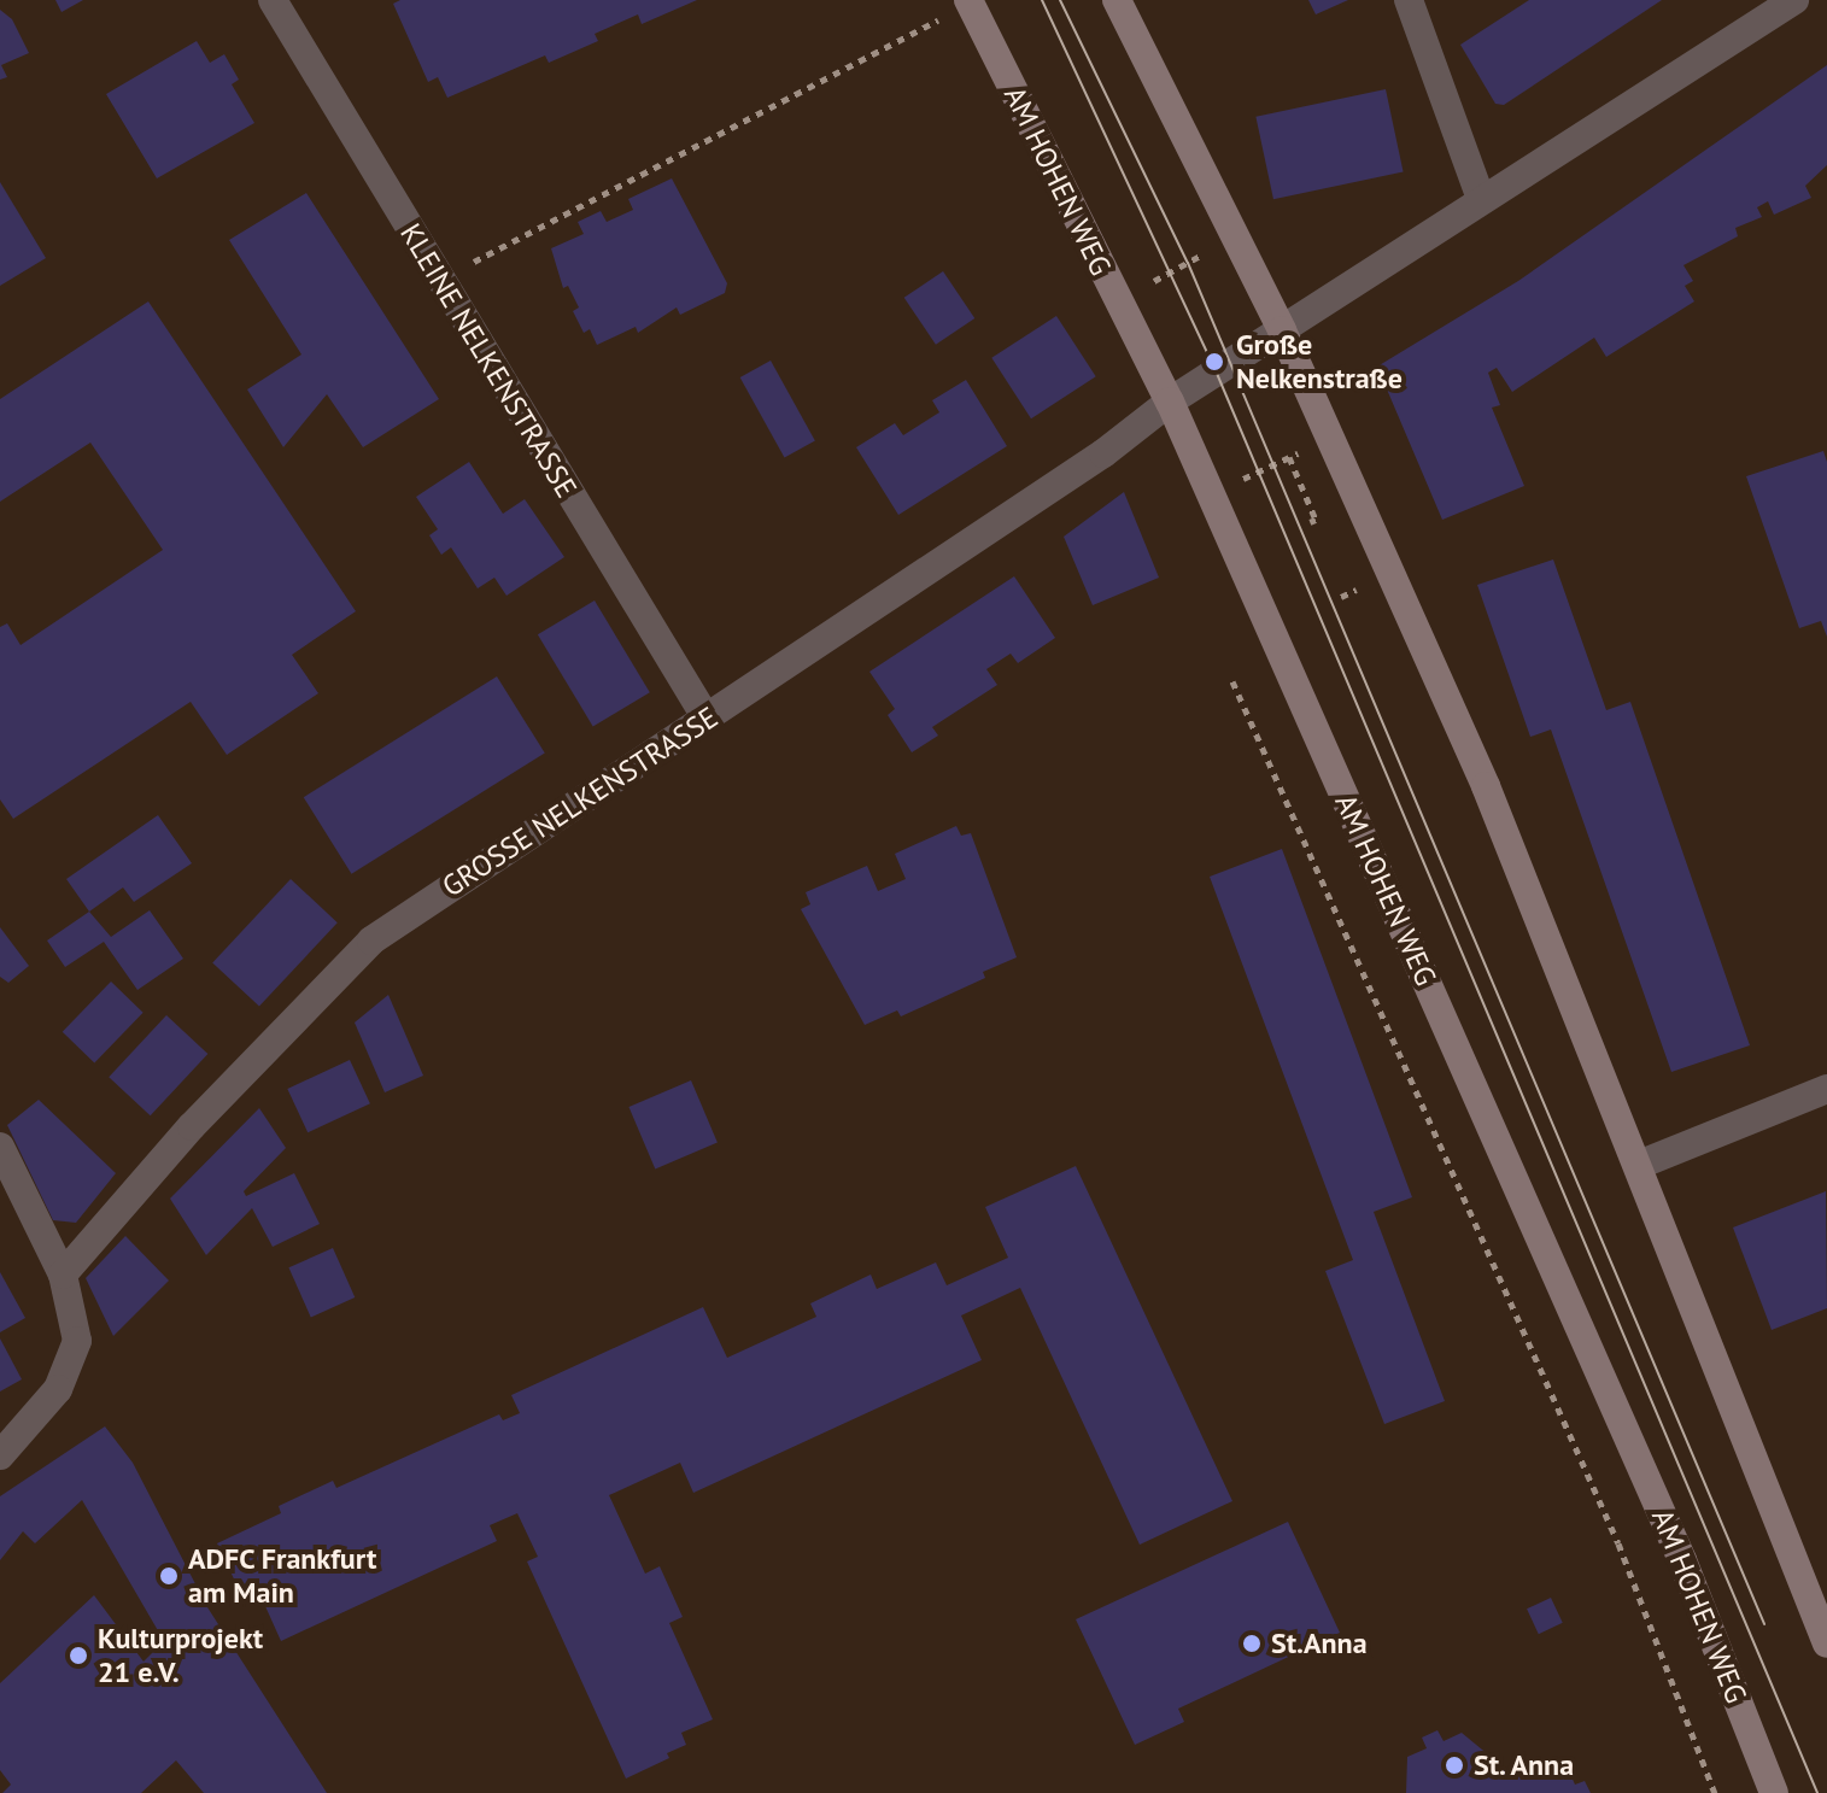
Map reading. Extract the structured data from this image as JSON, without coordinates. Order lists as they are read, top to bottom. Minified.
{"streets":{"main road":["AM HOHEN WEG"],"street":["KLEINE NELKENSTRASSE","GROSSE NELKENSTRASSE"]},"crossings":[["AM HOHEN WEG","GROSSE NELKENSTRASSE"],["KLEINE NELKENSTRASSE","GROSSE NELKENSTRASSE"]],"places":["Große Nelkenstraße","ADFC Frankfurt am Main","St.Anna","Kulturprojekt 21 e.V.","St. Anna"]}
